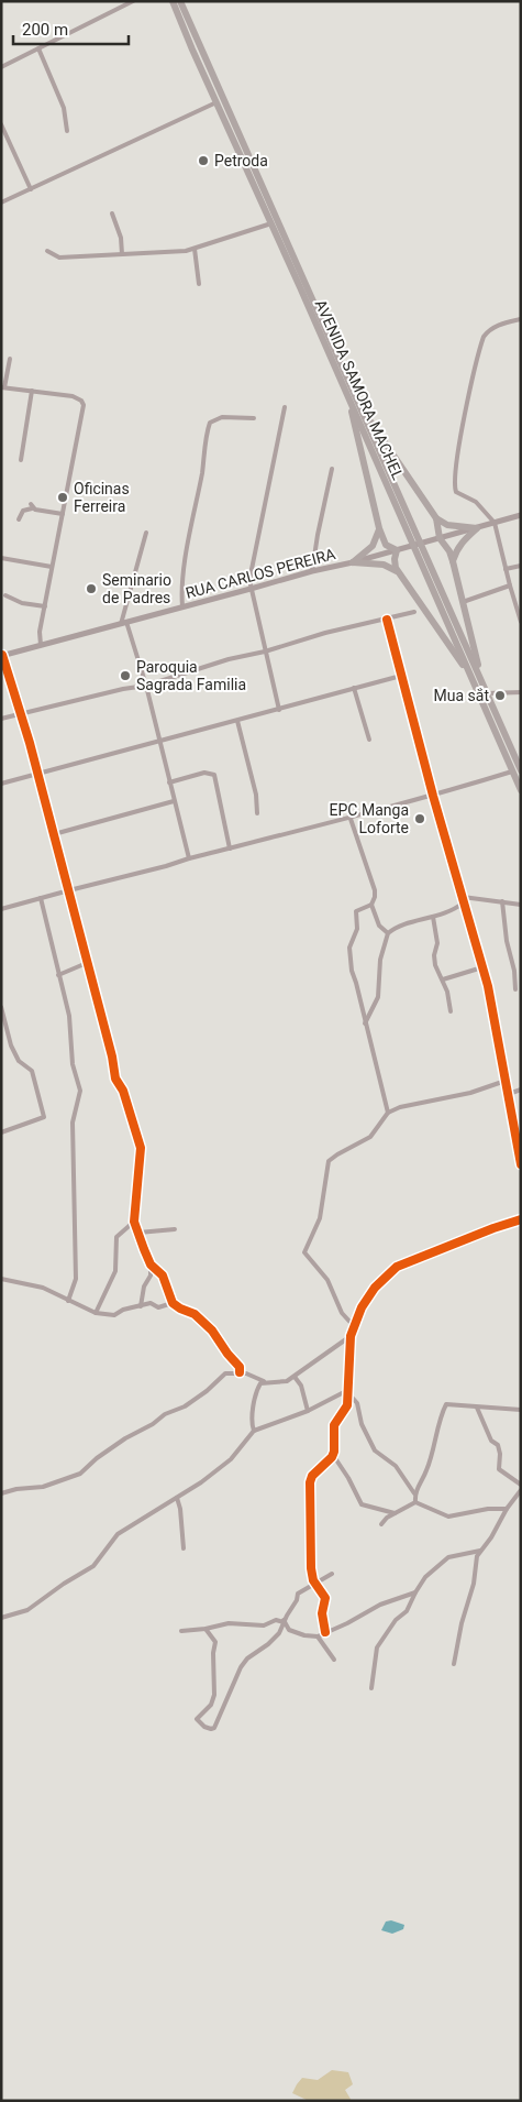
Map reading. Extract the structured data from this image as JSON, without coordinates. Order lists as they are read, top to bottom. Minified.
{"streets":{"highway":["AVENIDA SAMORA MACHEL"],"main road":["RUA CARLOS PEREIRA"]},"places":["Petroda","Oficinas Ferreira","Seminario de Padres","Paroquia Sagrada Familia","Mua sắt","EPC Manga Loforte"],"scale_bar":"200 m"}
